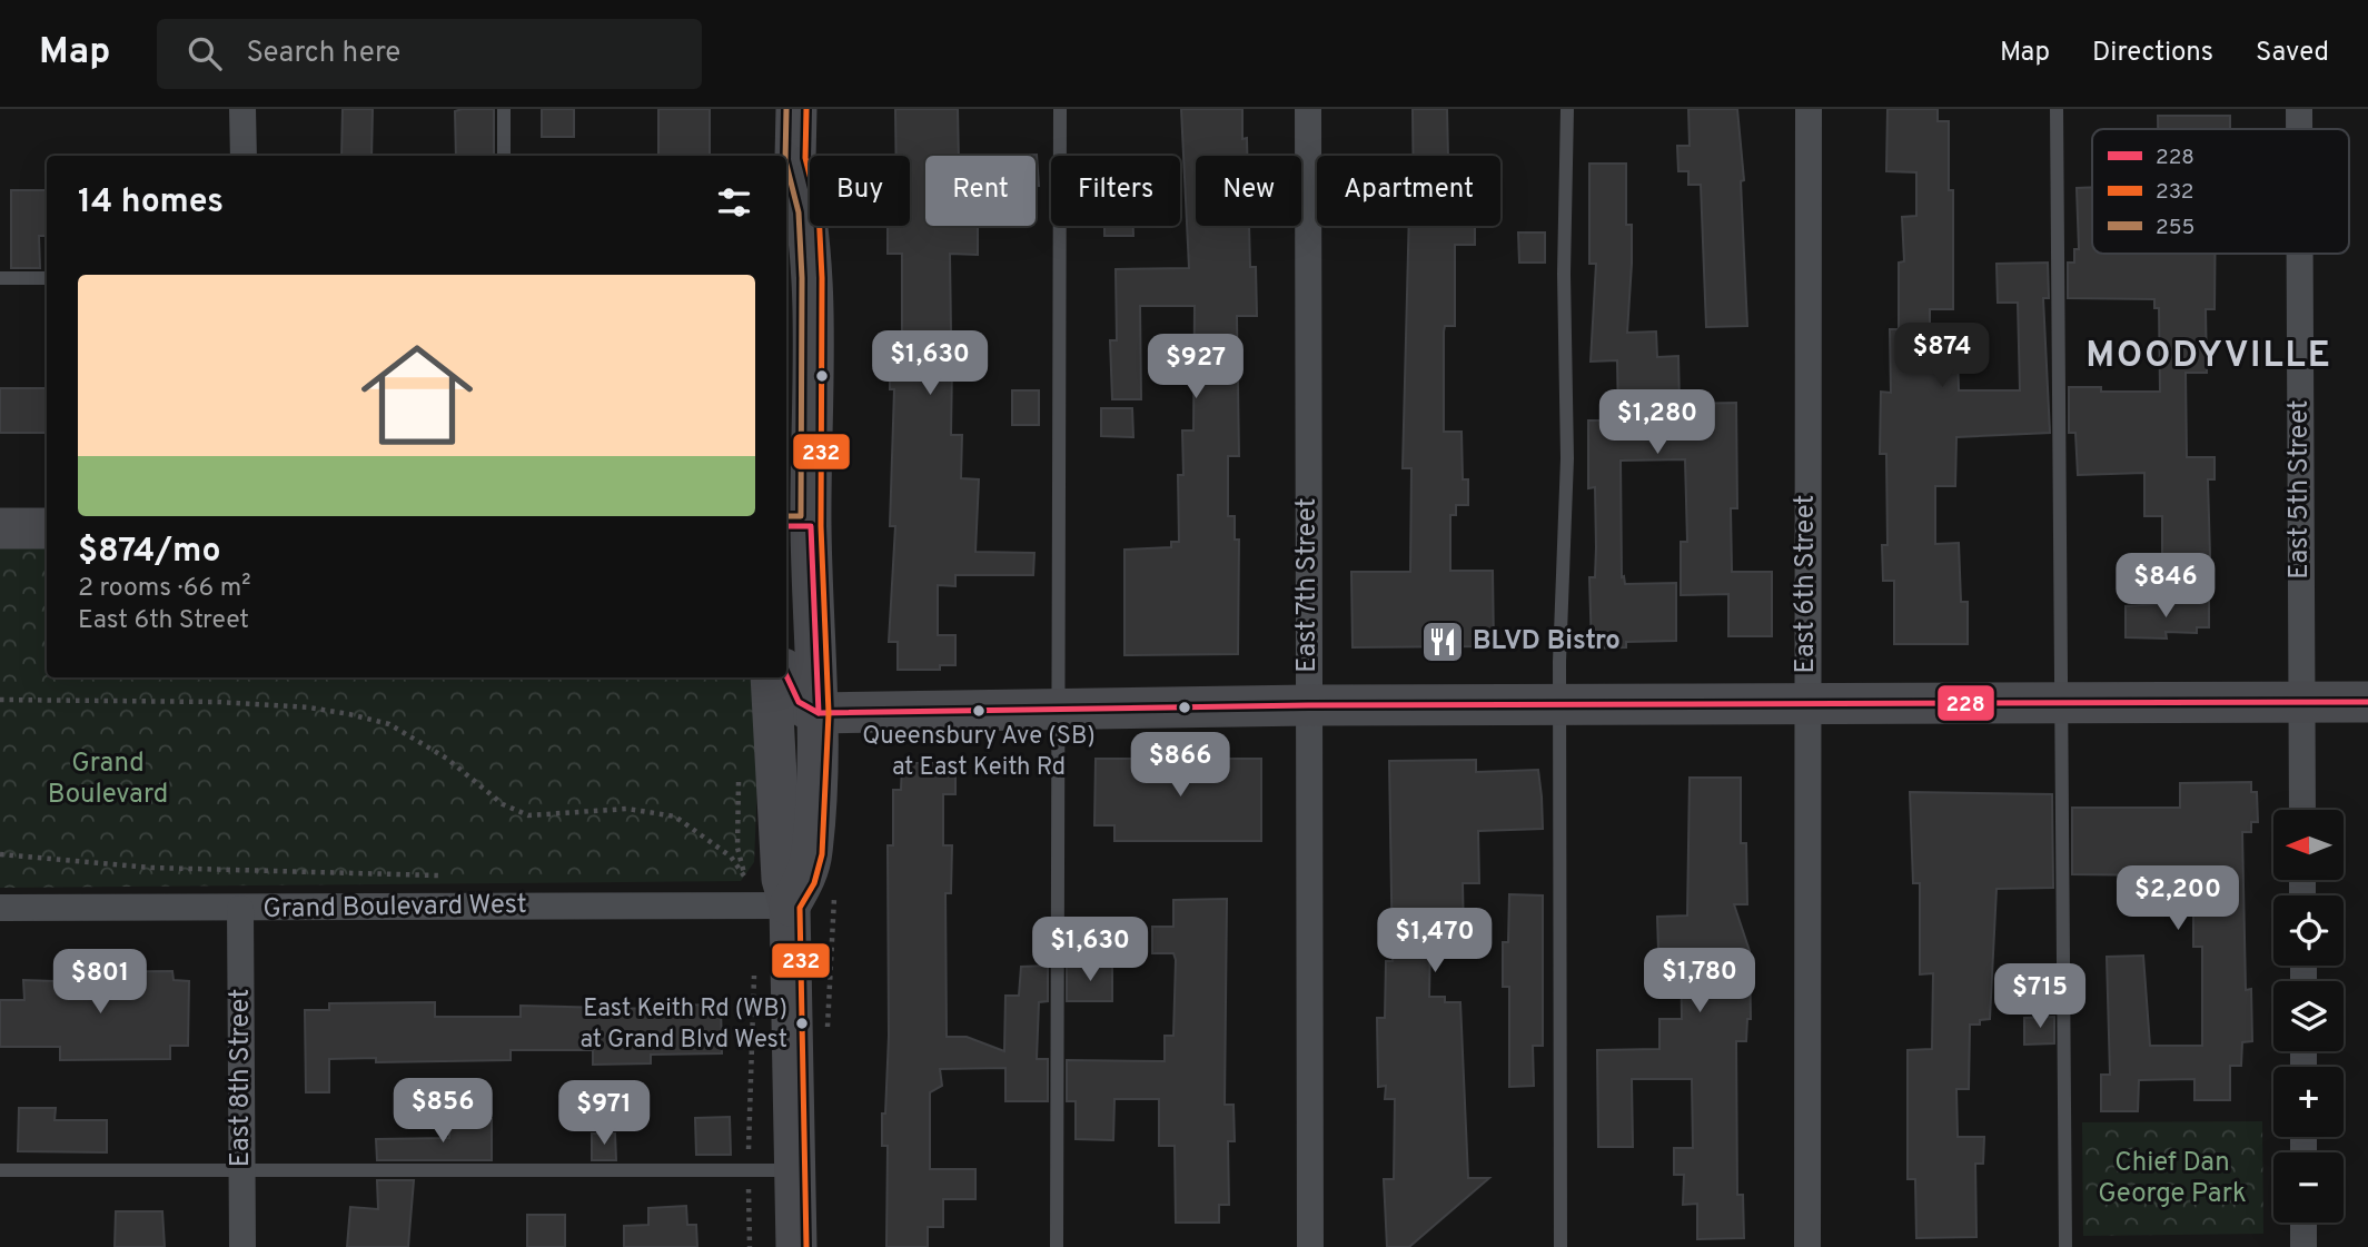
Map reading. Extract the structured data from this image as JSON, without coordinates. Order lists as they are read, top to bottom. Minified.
{"streets":{"street":["East 5th Street","East 6th Street","East 7th Street","Grand Boulevard West","East 8th Street"]},"crossings":[["Grand Boulevard West","East 8th Street"]],"districts":["MOODYVILLE"],"parks":["Grand Boulevard","Chief Dan George Park"],"places":{"restaurant":["BLVD Bistro"],"other":["Queensbury Ave (SB) at East Keith Rd","East Keith Rd (WB) at Grand Blvd West"]},"lines":["transit line 232","transit line 255","transit line 228"],"legend":["228","232","255"],"north":"left","page":{"header":"Map","search":"Search here","nav":["Map","Directions","Saved"],"chip":["Buy","Rent","Filters","New","Apartment"],"heading":"14 homes","list":[{"name":"$874/mo","note":"2 rooms · 66 m² · East 6th Street"}],"price":["$874","$1,630","$927","$1,280","$846","$866","$2,200","$1,470","$1,630","$1,780","$801","$715","$856","$971"],"map_buttons":["+","−"]}}
